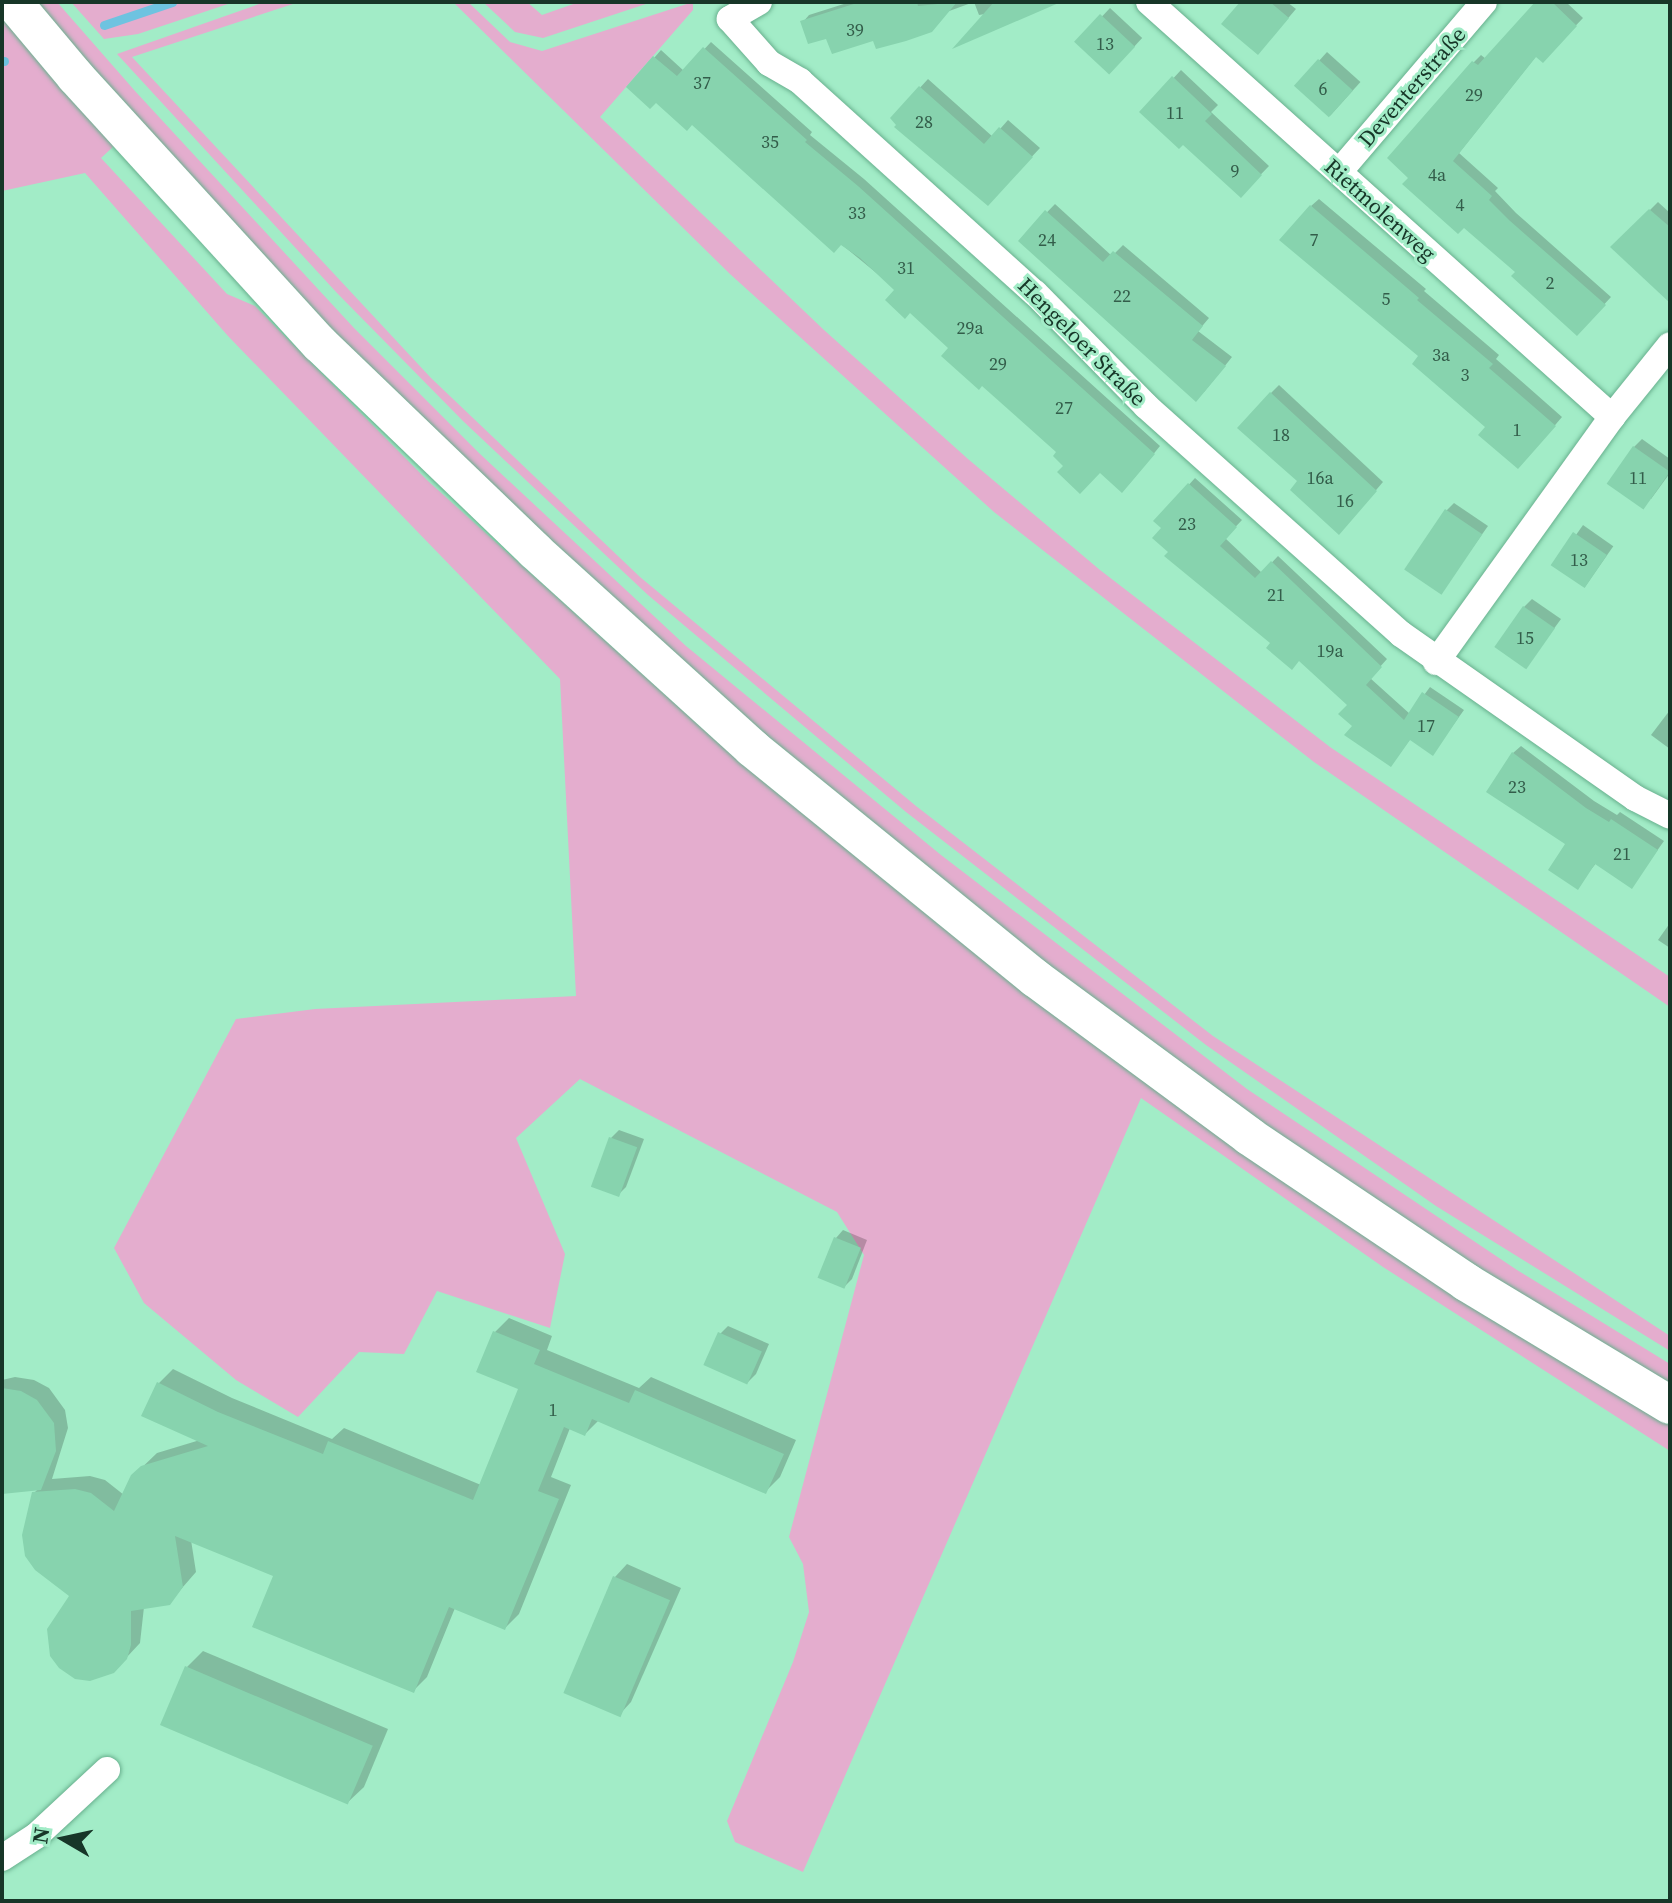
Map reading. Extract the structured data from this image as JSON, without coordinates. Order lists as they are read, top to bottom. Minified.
{"streets":{"street":["Deventerstraße","Rietmolenweg","Hengeloer Straße"]},"crossings":[["Deventerstraße","Rietmolenweg"]],"house_numbers":["39","13","37","6","29","11","28","35","9","4a","4","33","24","7","31","2","22","5","29a","3a","29","3","27","1","18","16a","11","16","23","13","21","15","19a","17","23","21","1"],"north":"left"}
